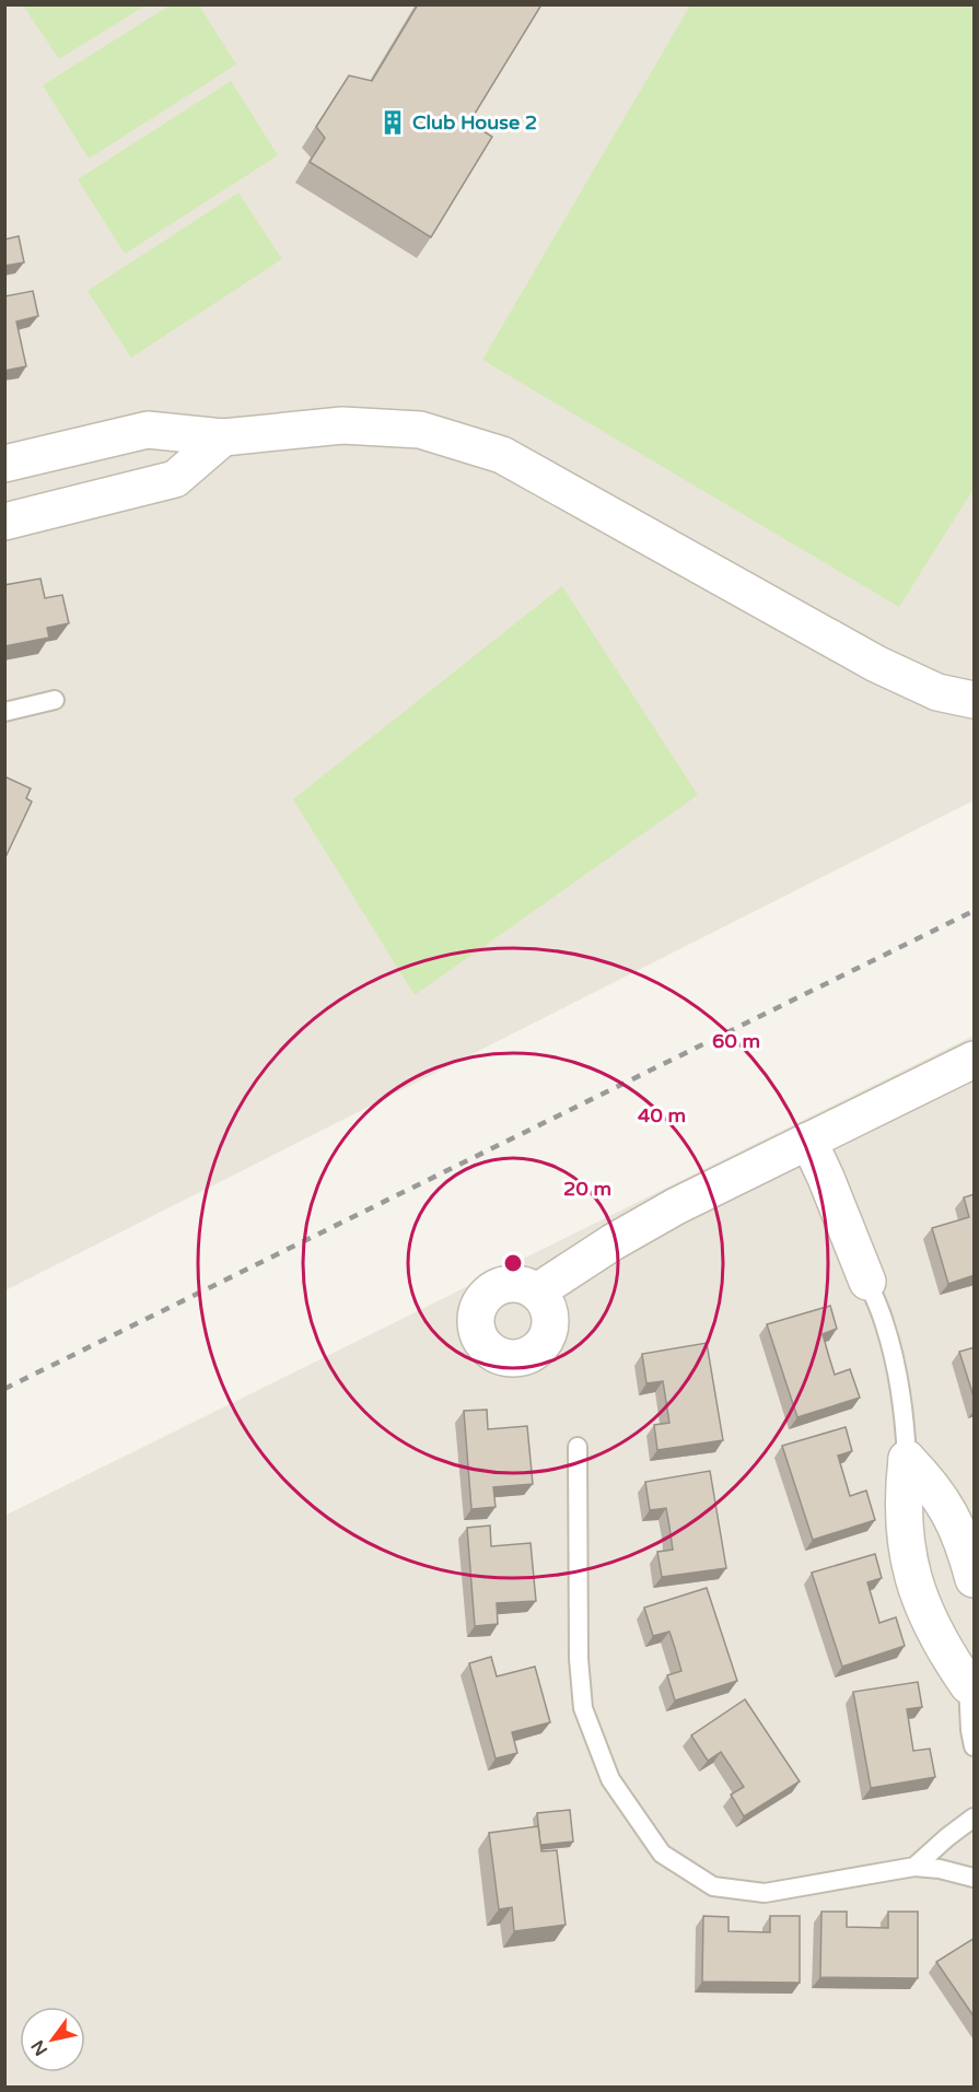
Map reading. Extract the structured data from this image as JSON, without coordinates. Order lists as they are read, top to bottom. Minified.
{"places":{"building":["Club House 2"]},"north":"bottom left","rings":["60 m","40 m","20 m"]}
